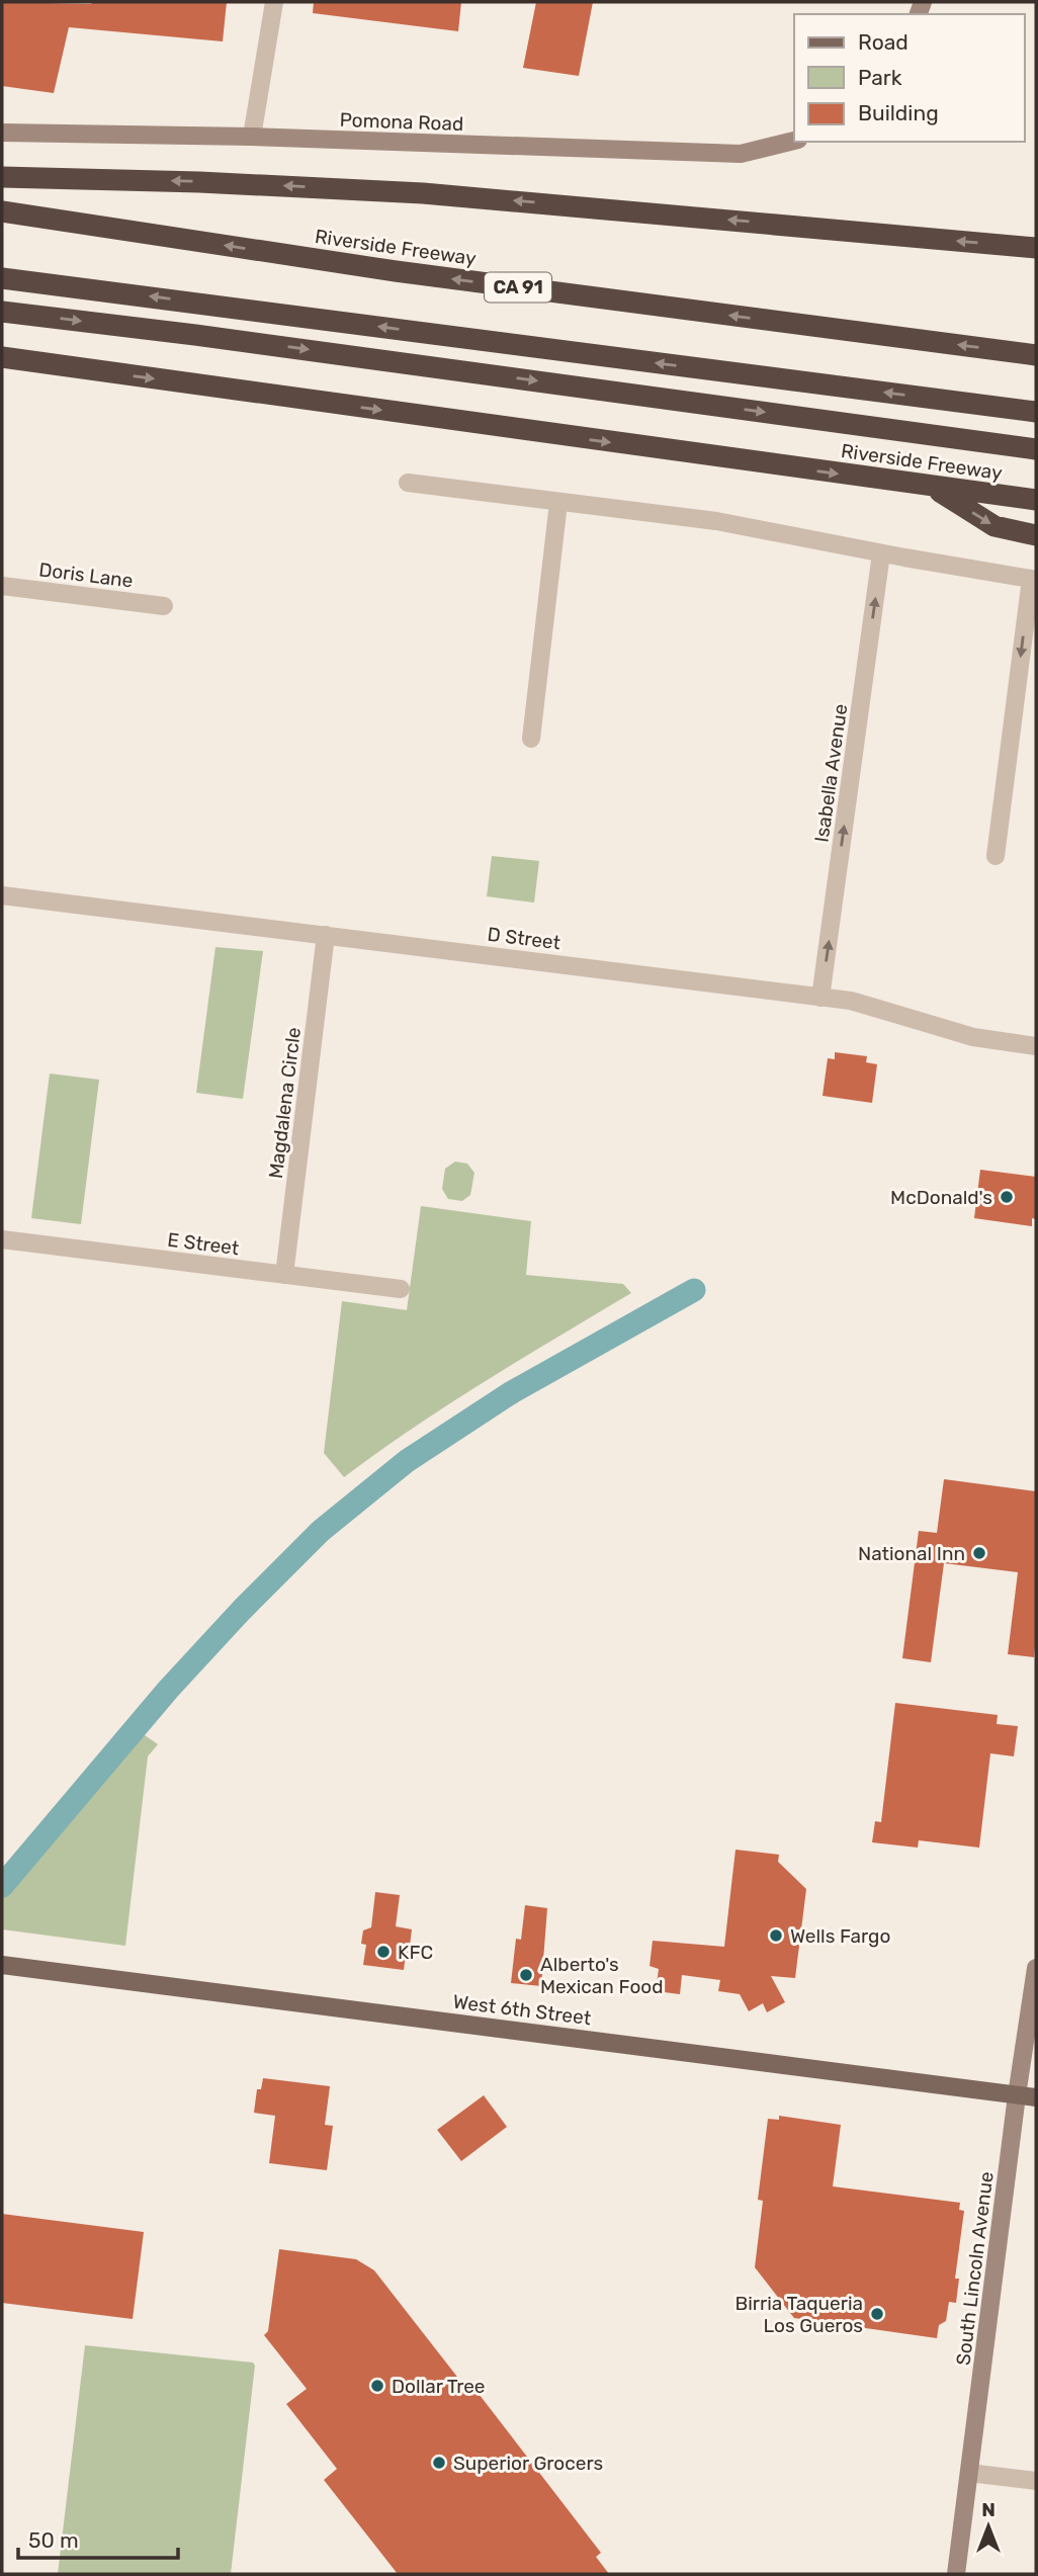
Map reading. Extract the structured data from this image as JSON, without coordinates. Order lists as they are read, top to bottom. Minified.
{"streets":{"highway":["Riverside Freeway","CA 91"],"main road":["Pomona Road","West 6th Street","South Lincoln Avenue"],"street":["Doris Lane","Isabella Avenue","D Street","Magdalena Circle","E Street"]},"crossings":[["Isabella Avenue","D Street"],["D Street","Magdalena Circle"],["Magdalena Circle","E Street"],["West 6th Street","South Lincoln Avenue"]],"one_way":["Isabella Avenue"],"places":["McDonald's","National Inn","Wells Fargo","KFC","Alberto's Mexican Food","Birria Taqueria Los Gueros","Dollar Tree","Superior Grocers"],"legend":["Road","Park","Building"],"scale_bar":"50 m","north":"top"}
